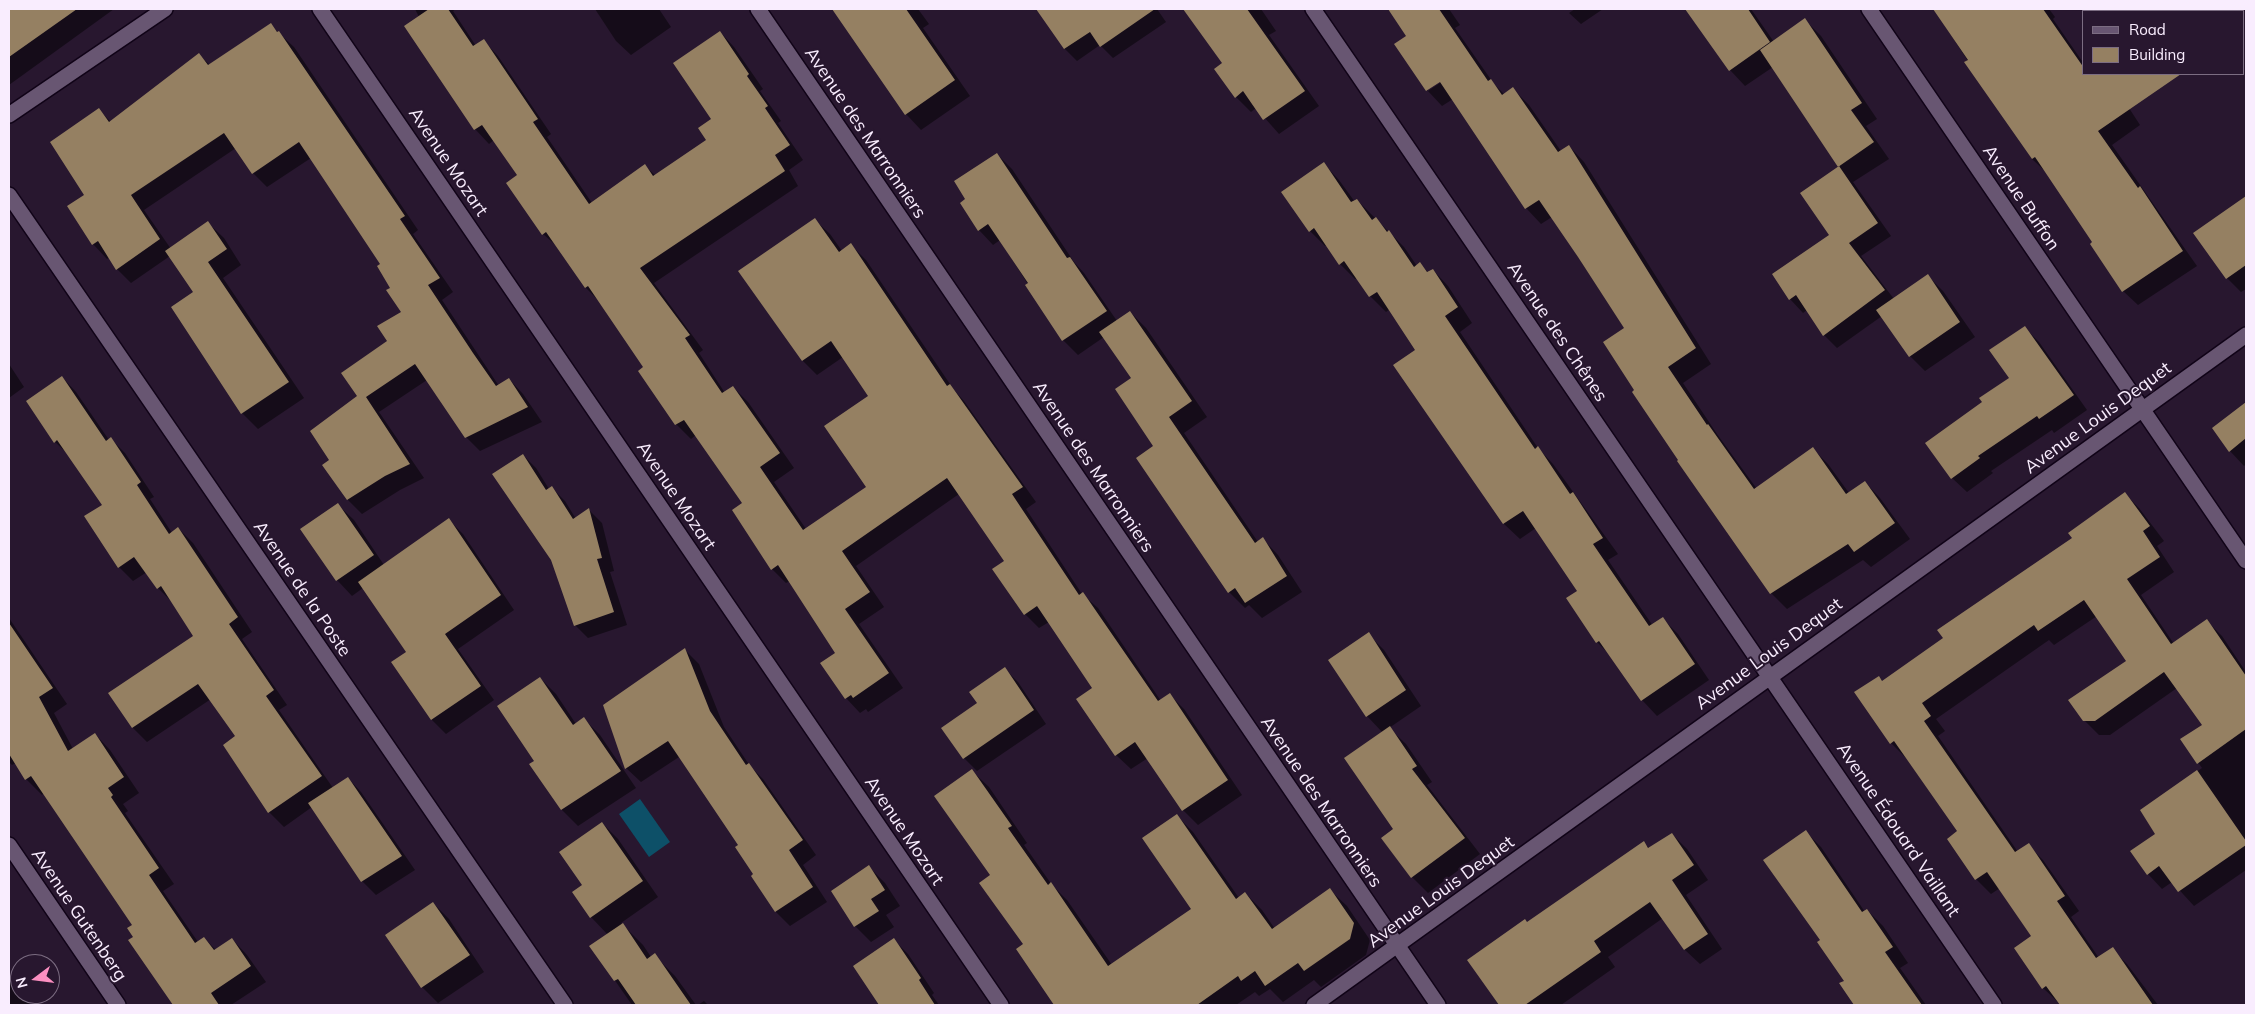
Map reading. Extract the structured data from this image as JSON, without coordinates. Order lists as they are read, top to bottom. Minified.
{"streets":{"street":["Avenue des Marronniers","Avenue Mozart","Avenue Buffon","Avenue des Chênes","Avenue Louis Dequet","Avenue de la Poste","Avenue Édouard Vaillant","Avenue Gutenberg"]},"crossings":[["Avenue des Marronniers","Avenue Louis Dequet"],["Avenue Buffon","Avenue Louis Dequet"],["Avenue des Chênes","Avenue Louis Dequet"],["Avenue des Chênes","Avenue Édouard Vaillant"],["Avenue Louis Dequet","Avenue Édouard Vaillant"]],"legend":["Road","Building"],"north":"left"}
